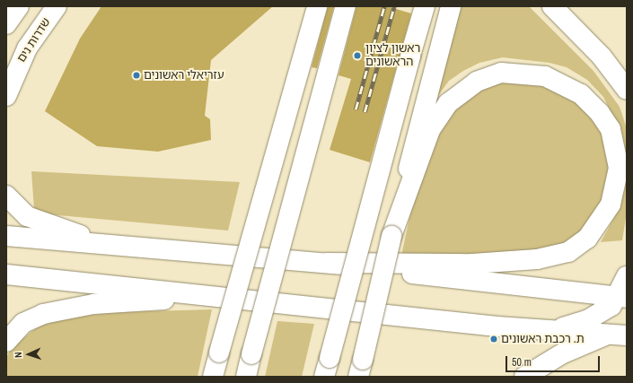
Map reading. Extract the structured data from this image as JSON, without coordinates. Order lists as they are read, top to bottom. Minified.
{"streets":{"main road":["שדרות נים"]},"places":["ראשון לציון הראשונים","עזריאלי ראשונים","ת. רכבת ראשונים"],"scale_bar":"50 m","north":"left"}
